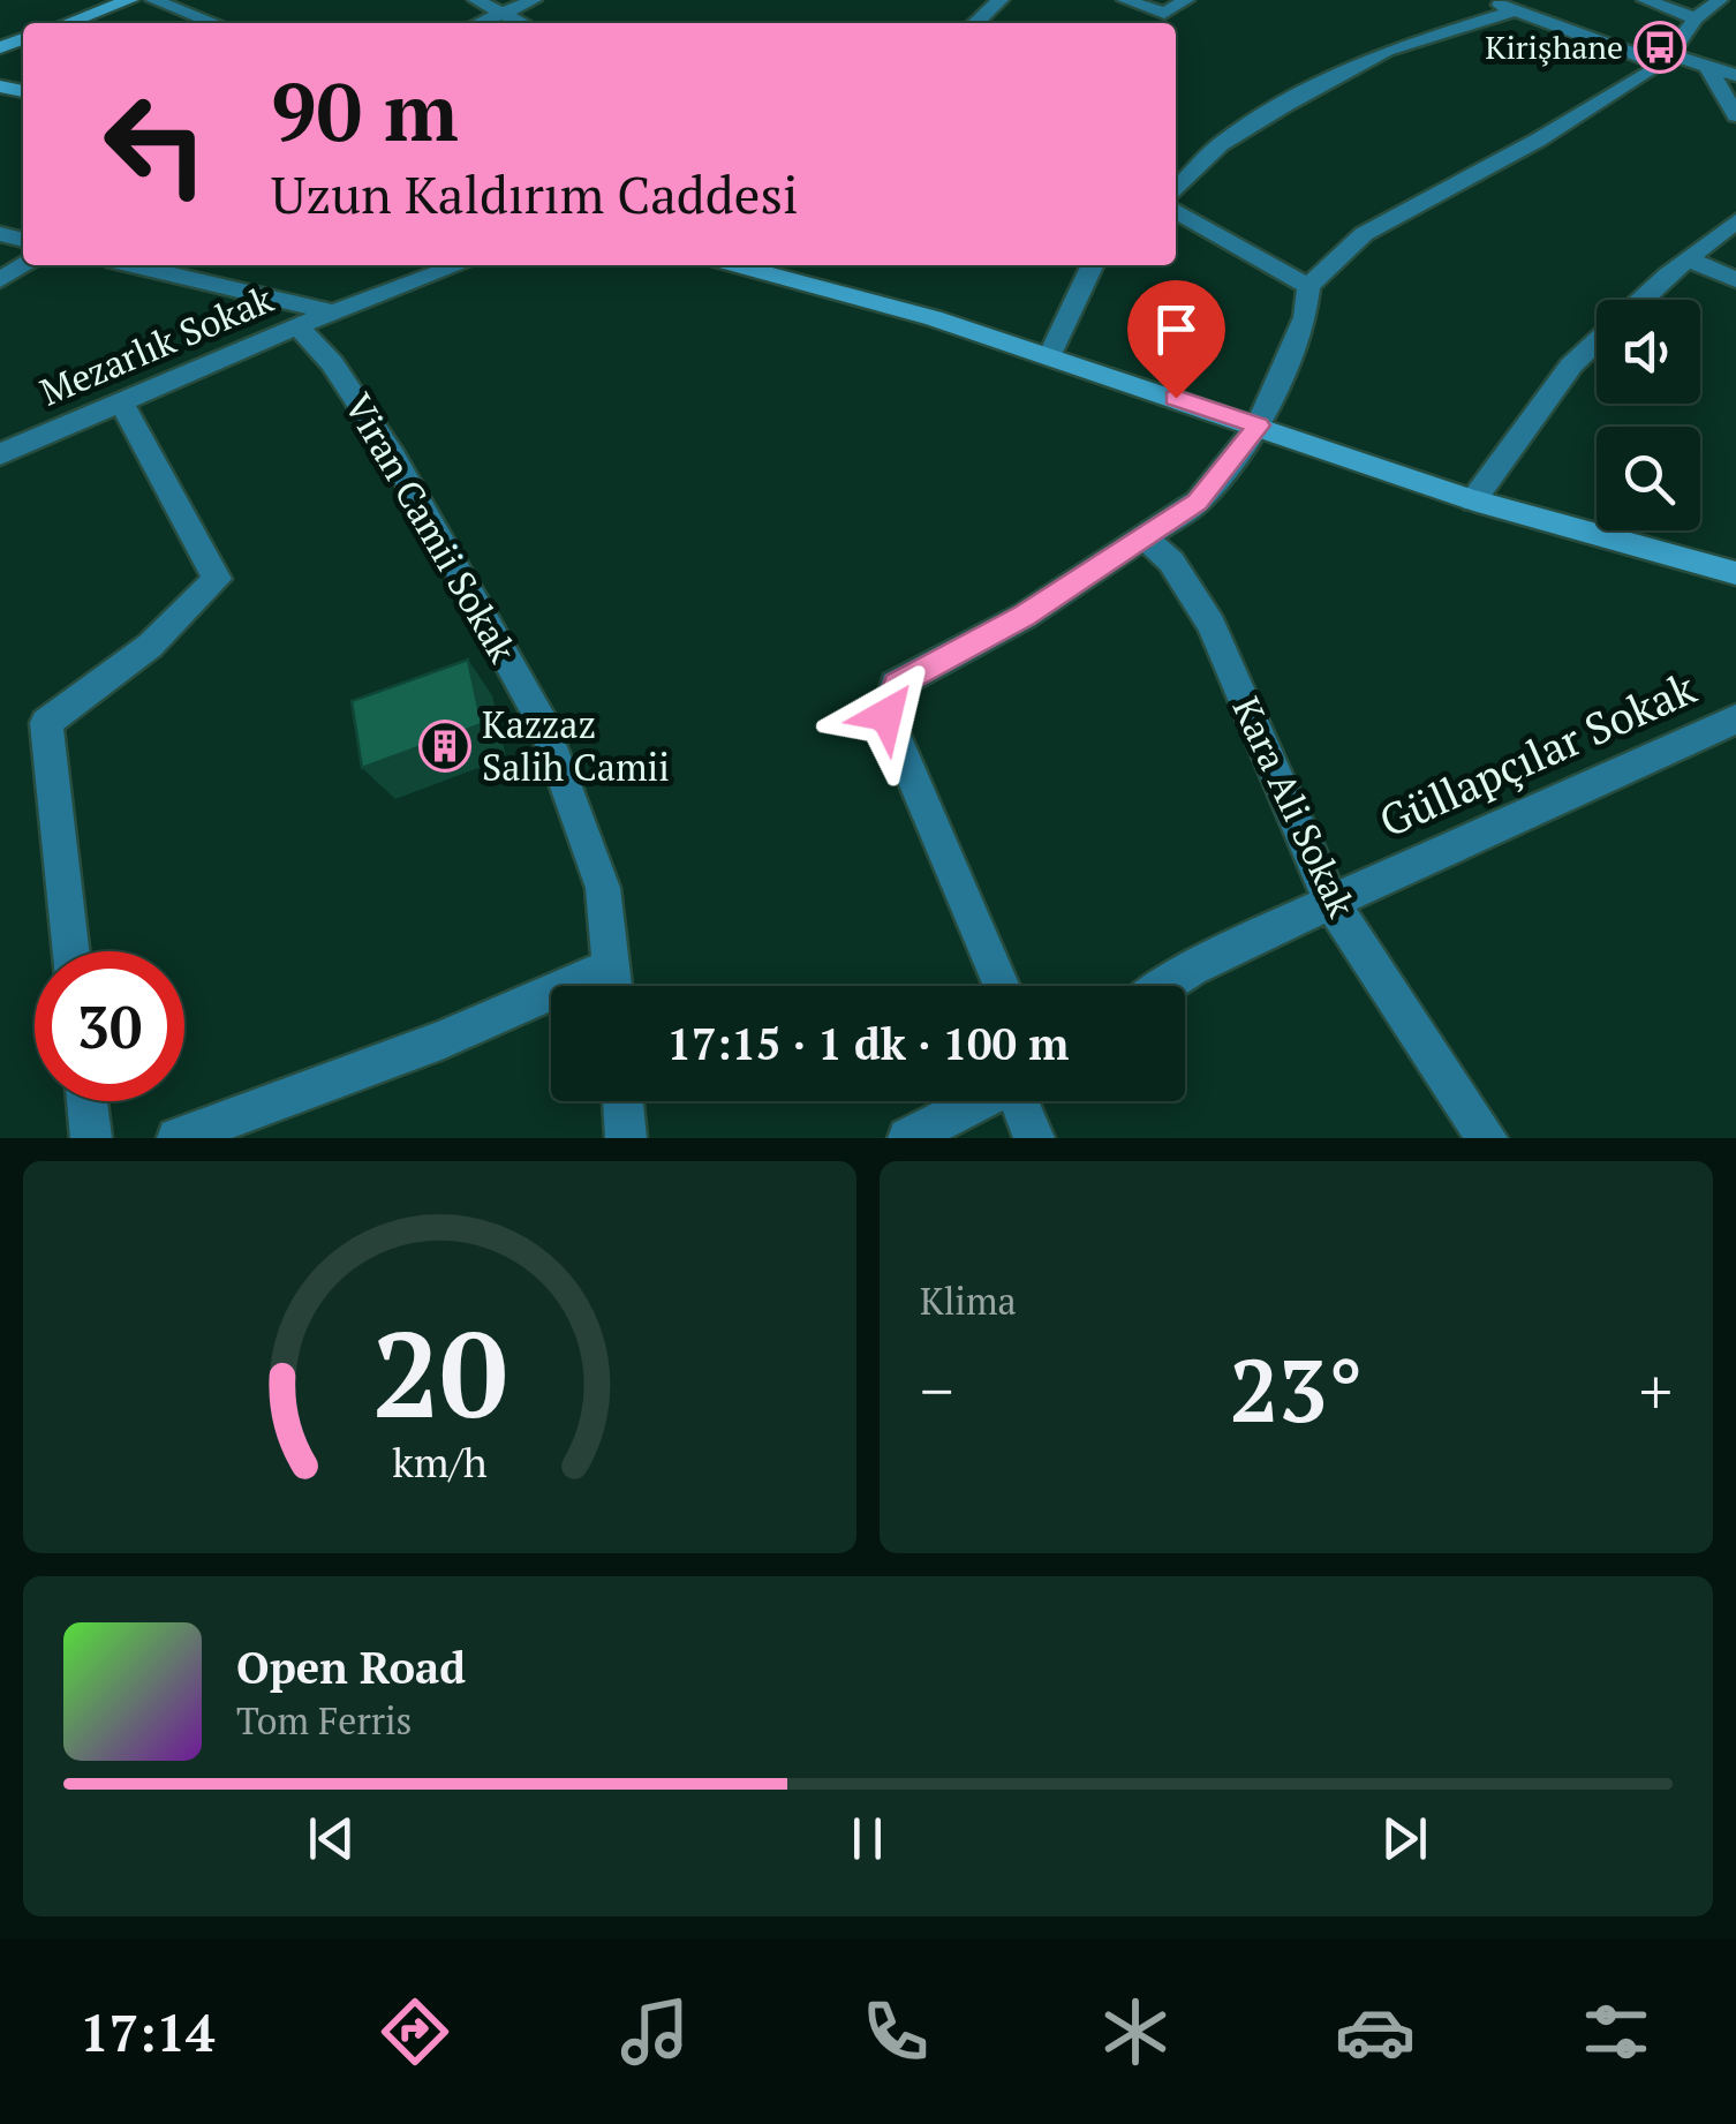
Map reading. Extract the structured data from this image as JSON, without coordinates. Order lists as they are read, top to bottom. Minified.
{"streets":{"street":["Mezarlık Sokak","Viran Camii Sokak","Güllapçılar Sokak","Kara Ali Sokak"]},"crossings":[["Mezarlık Sokak","Viran Camii Sokak"],["Güllapçılar Sokak","Kara Ali Sokak"]],"places":{"bus stop":["Kirişhane"],"building":["Kazzaz Salih Camii"]},"page":{"turn":["90 m","Uzun Kaldırım Caddesi"],"limit":"30","trip":"17:15 · 1 dk · 100 m","tile":"Klima","heat":["−","23°","+"],"song":["Open Road","Tom Ferris"],"tabs":"17:14","gauge":["20","km/h"]}}
